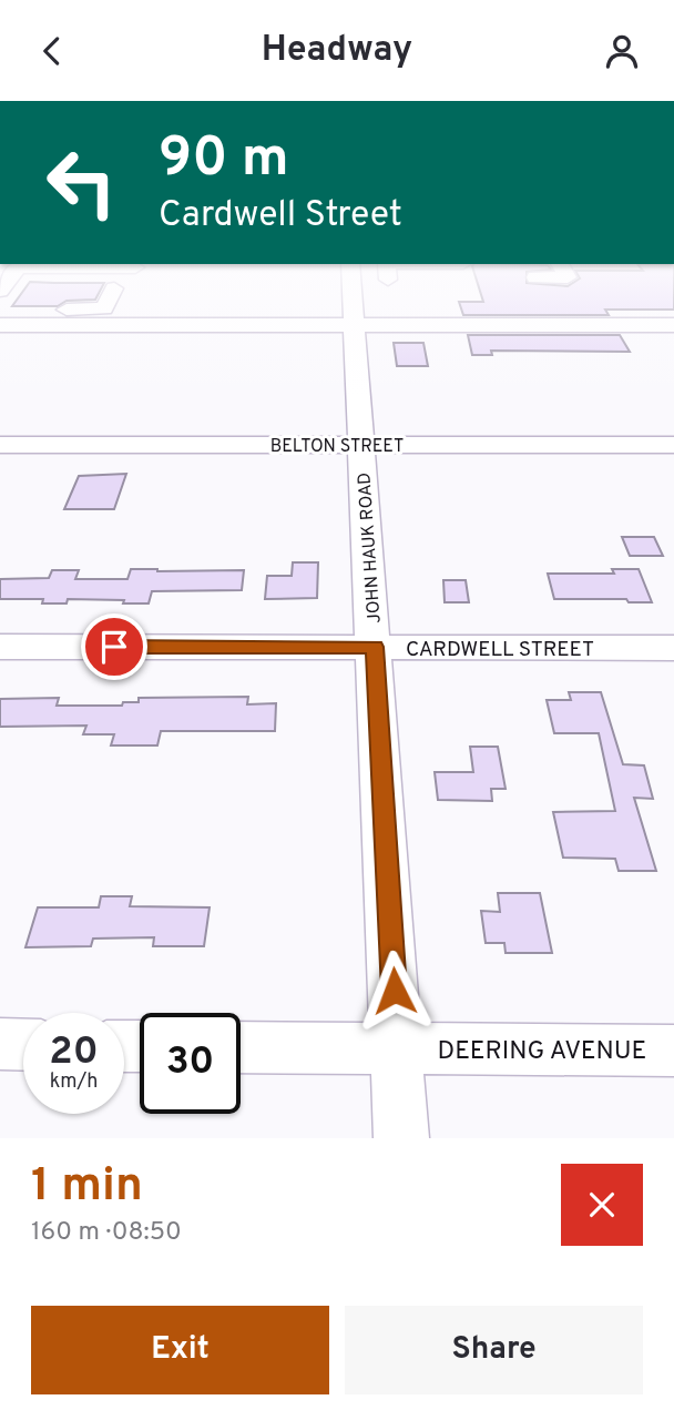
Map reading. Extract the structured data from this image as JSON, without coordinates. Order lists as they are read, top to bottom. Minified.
{"streets":{"street":["BELTON STREET","JOHN HAUK ROAD","CARDWELL STREET","DEERING AVENUE"]},"crossings":[["BELTON STREET","JOHN HAUK ROAD"],["JOHN HAUK ROAD","CARDWELL STREET"],["JOHN HAUK ROAD","DEERING AVENUE"]],"page":{"header":"Headway","turn":["90 m","Cardwell Street"],"speed":"20 km/h","limit":"30","heading":["1 min","160 m · 08:50"],"buttons":["Exit","Share"]}}
